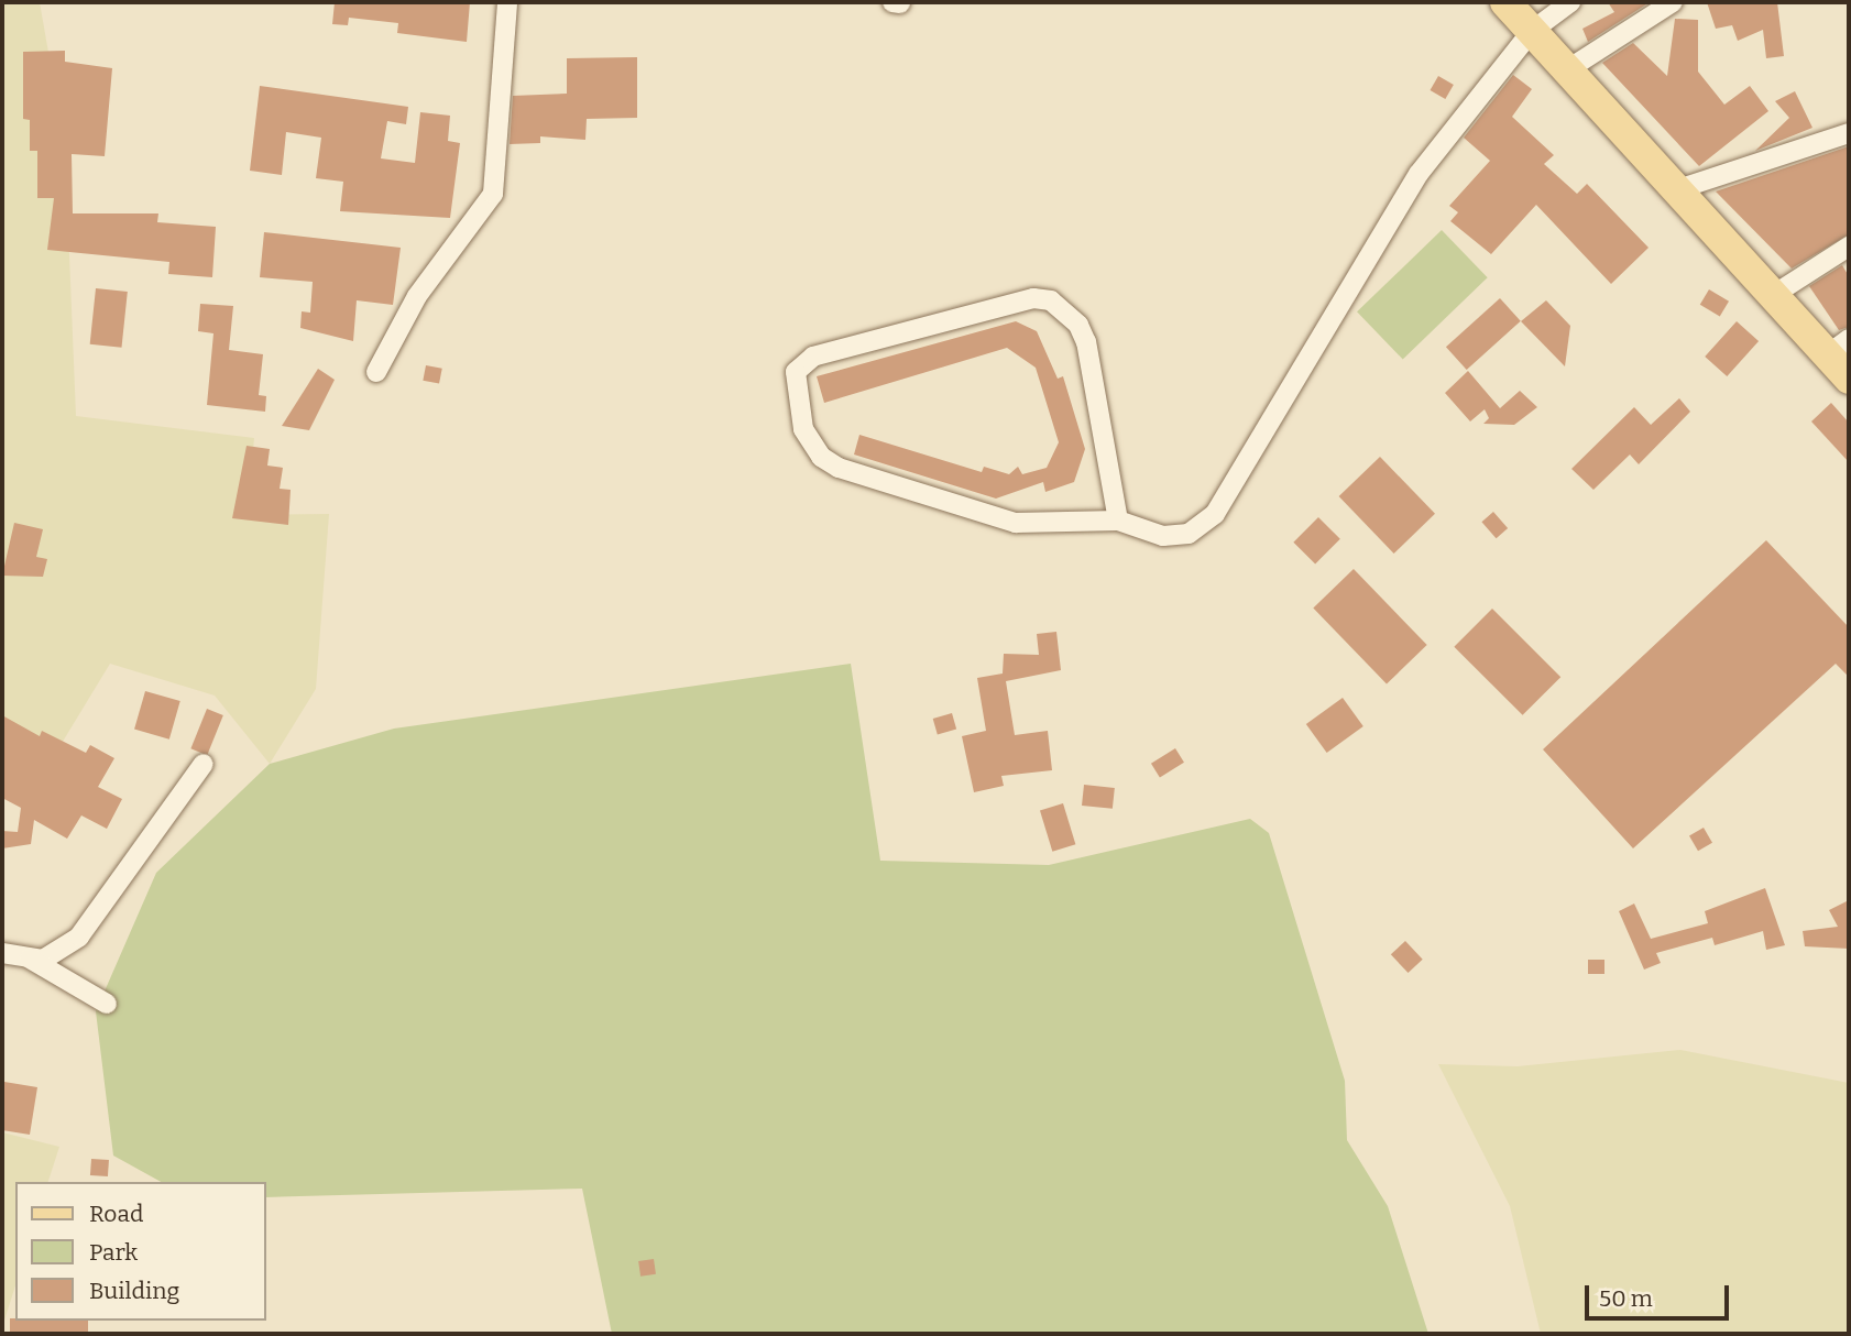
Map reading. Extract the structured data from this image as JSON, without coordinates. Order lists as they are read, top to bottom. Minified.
{"legend":["Road","Park","Building"],"scale_bar":"50 m"}
